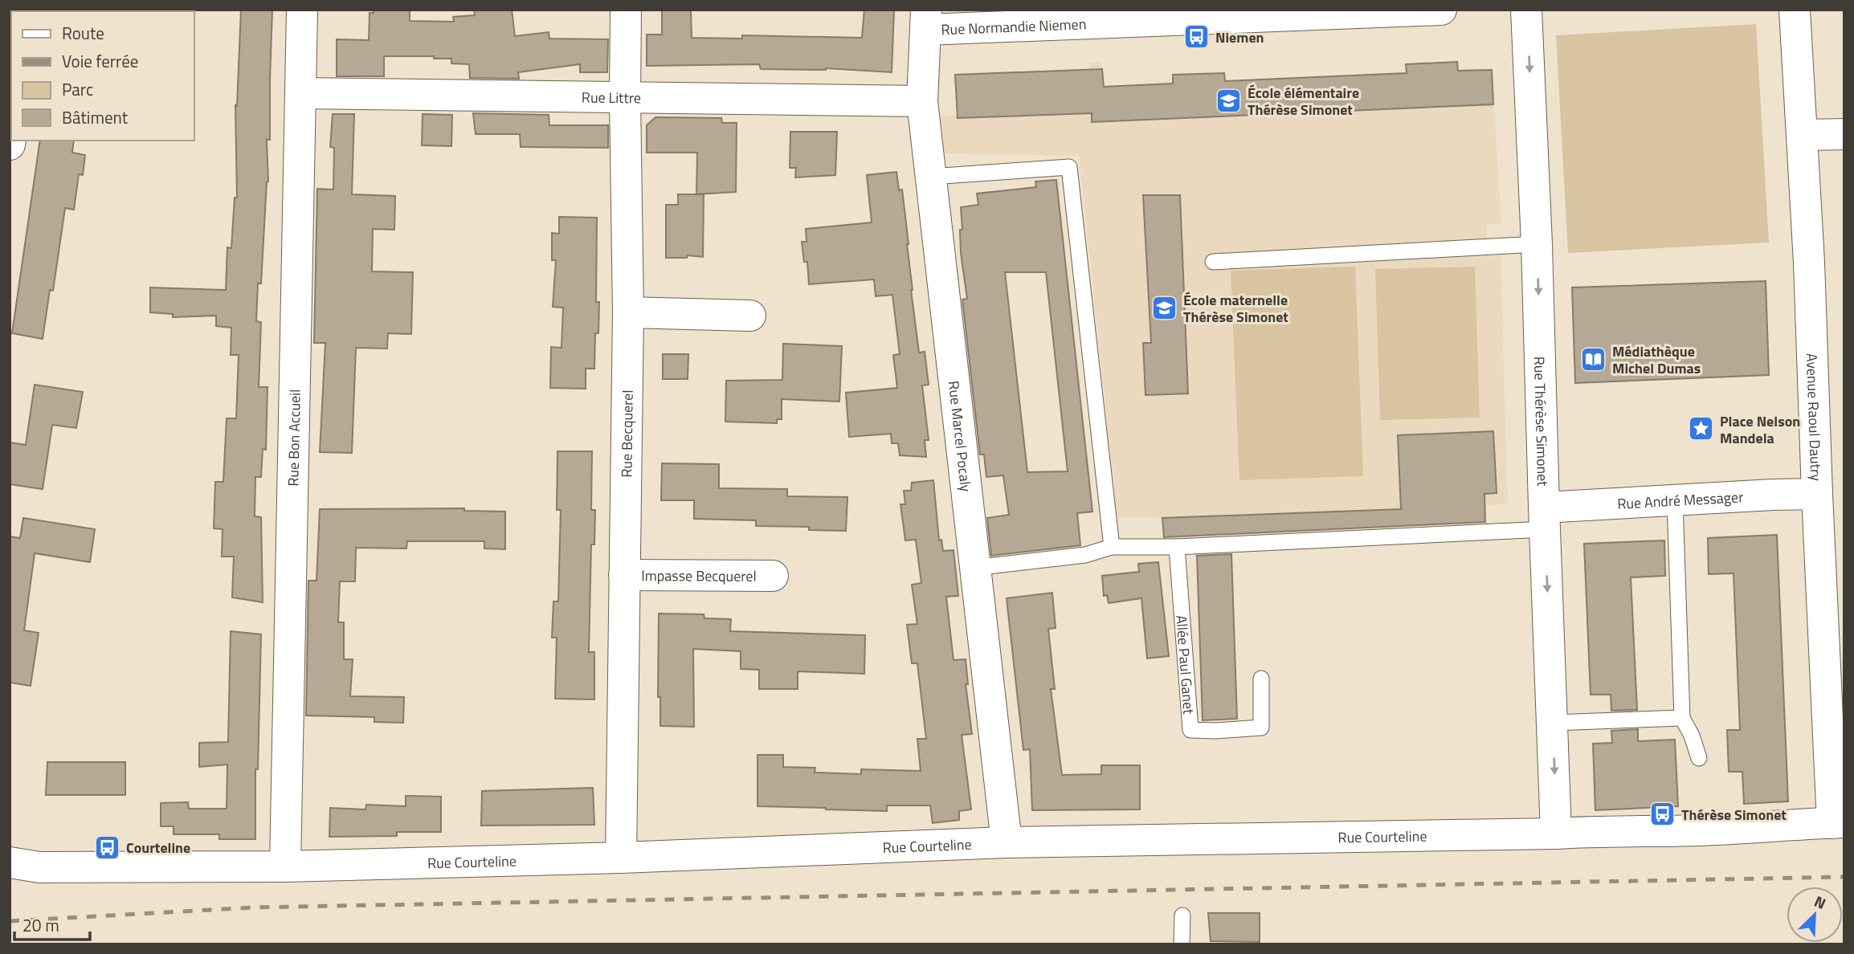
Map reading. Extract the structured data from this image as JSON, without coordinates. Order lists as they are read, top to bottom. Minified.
{"streets":{"street":["Rue Normandie Niemen","Rue Littre","Avenue Raoul Dautry","Rue Thérèse Simonet","Rue Becquerel","Rue Marcel Pocaly","Rue Bon Accueil","Rue André Messager","Impasse Becquerel","Rue Courteline"],"lane":["Allée Paul Ganet"]},"crossings":[["Rue Normandie Niemen","Rue Marcel Pocaly"],["Rue Littre","Rue Becquerel"],["Rue Littre","Rue Marcel Pocaly"],["Rue Littre","Rue Bon Accueil"],["Avenue Raoul Dautry","Rue André Messager"],["Avenue Raoul Dautry","Rue Courteline"],["Rue Thérèse Simonet","Rue André Messager"],["Rue Thérèse Simonet","Rue Courteline"],["Rue Becquerel","Impasse Becquerel"],["Rue Becquerel","Rue Courteline"],["Rue Marcel Pocaly","Rue Courteline"],["Rue Bon Accueil","Rue Courteline"]],"one_way":["Rue Thérèse Simonet"],"places":{"bus stop":["Niemen","Thérèse Simonet","Courteline"],"school or university":["École élémentaire Thérèse Simonet","École maternelle Thérèse Simonet"],"library":["Médiathèque Michel Dumas"],"place":["Place Nelson Mandela"]},"legend":["Route","Voie ferrée","Parc","Bâtiment"],"scale_bar":"20 m","north":"top right"}
